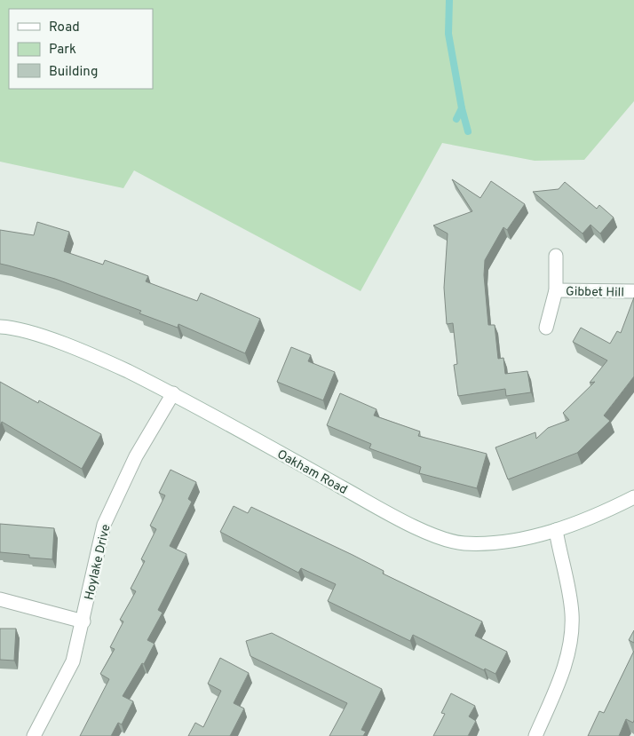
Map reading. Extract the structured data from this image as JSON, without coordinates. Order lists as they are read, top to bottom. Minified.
{"streets":{"street":["Gibbet Hill","Oakham Road","Hoylake Drive"]},"crossings":[["Oakham Road","Hoylake Drive"]],"legend":["Road","Park","Building"]}
